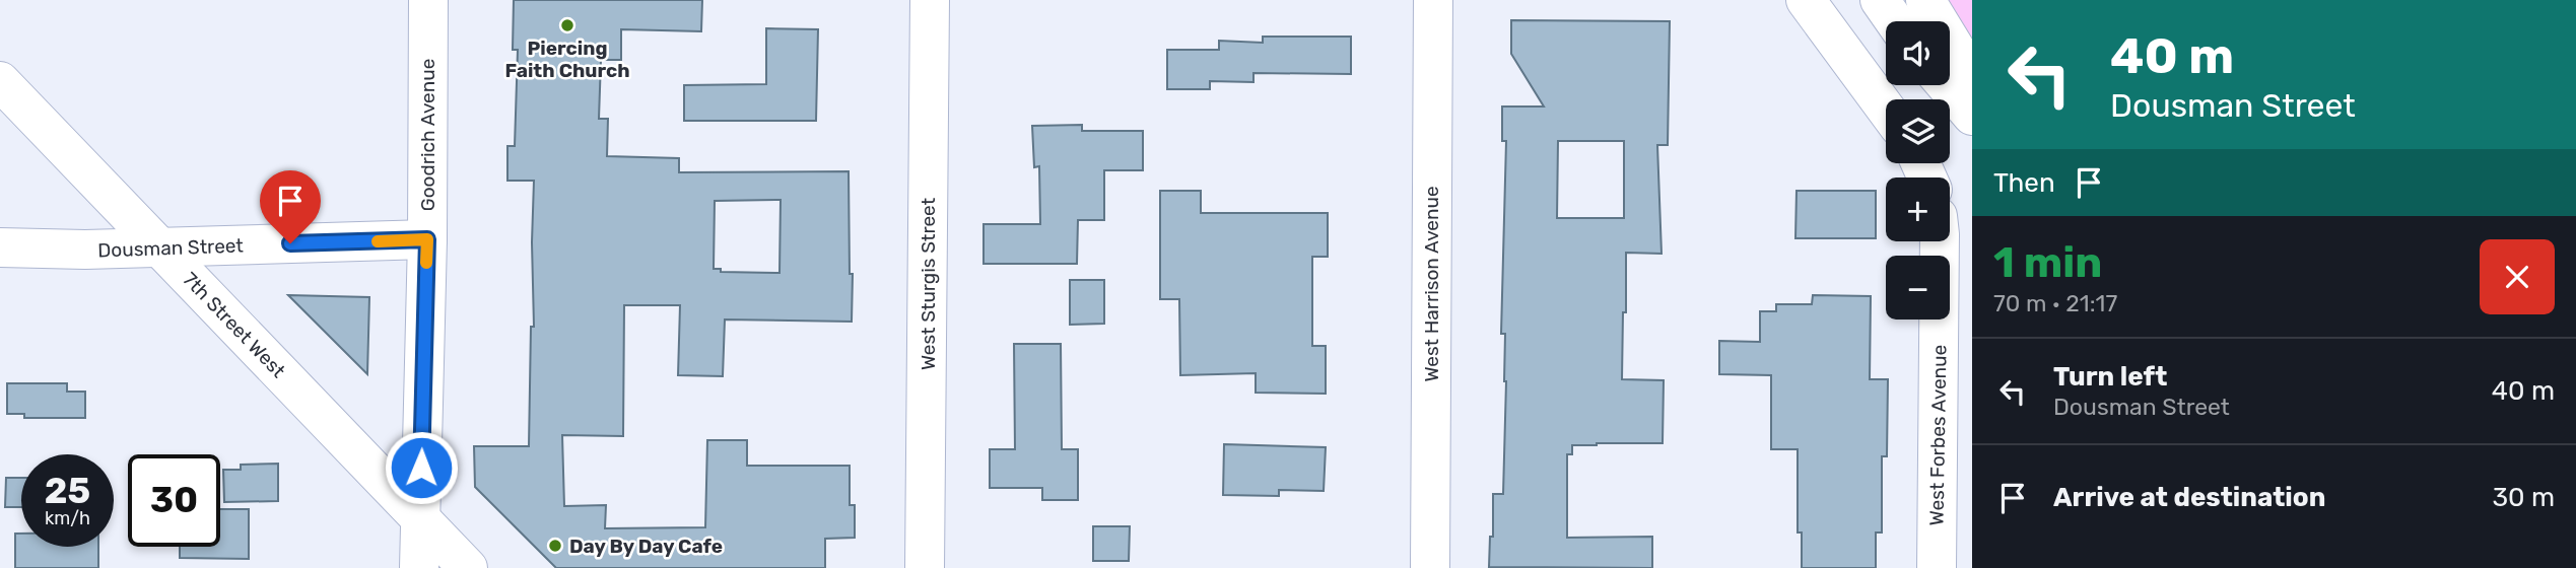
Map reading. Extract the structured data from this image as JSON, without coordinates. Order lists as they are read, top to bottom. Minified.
{"streets":{"main road":["Goodrich Avenue","Dousman Street","West Sturgis Street","West Harrison Avenue","7th Street West","West Forbes Avenue"]},"crossings":[["Goodrich Avenue","Dousman Street"],["Goodrich Avenue","7th Street West"],["Dousman Street","7th Street West"]],"places":["Piercing Faith Church","Day By Day Cafe"],"page":{"turn":["40 m","Dousman Street"],"map_buttons":["+","−"],"then":"Then","heading":["1 min","70 m · 21:17"],"list":[{"name":"Turn left","note":"Dousman Street","value":"40 m"},{"name":"Arrive at destination","value":"30 m"}],"speed":"25 km/h","limit":"30"}}
